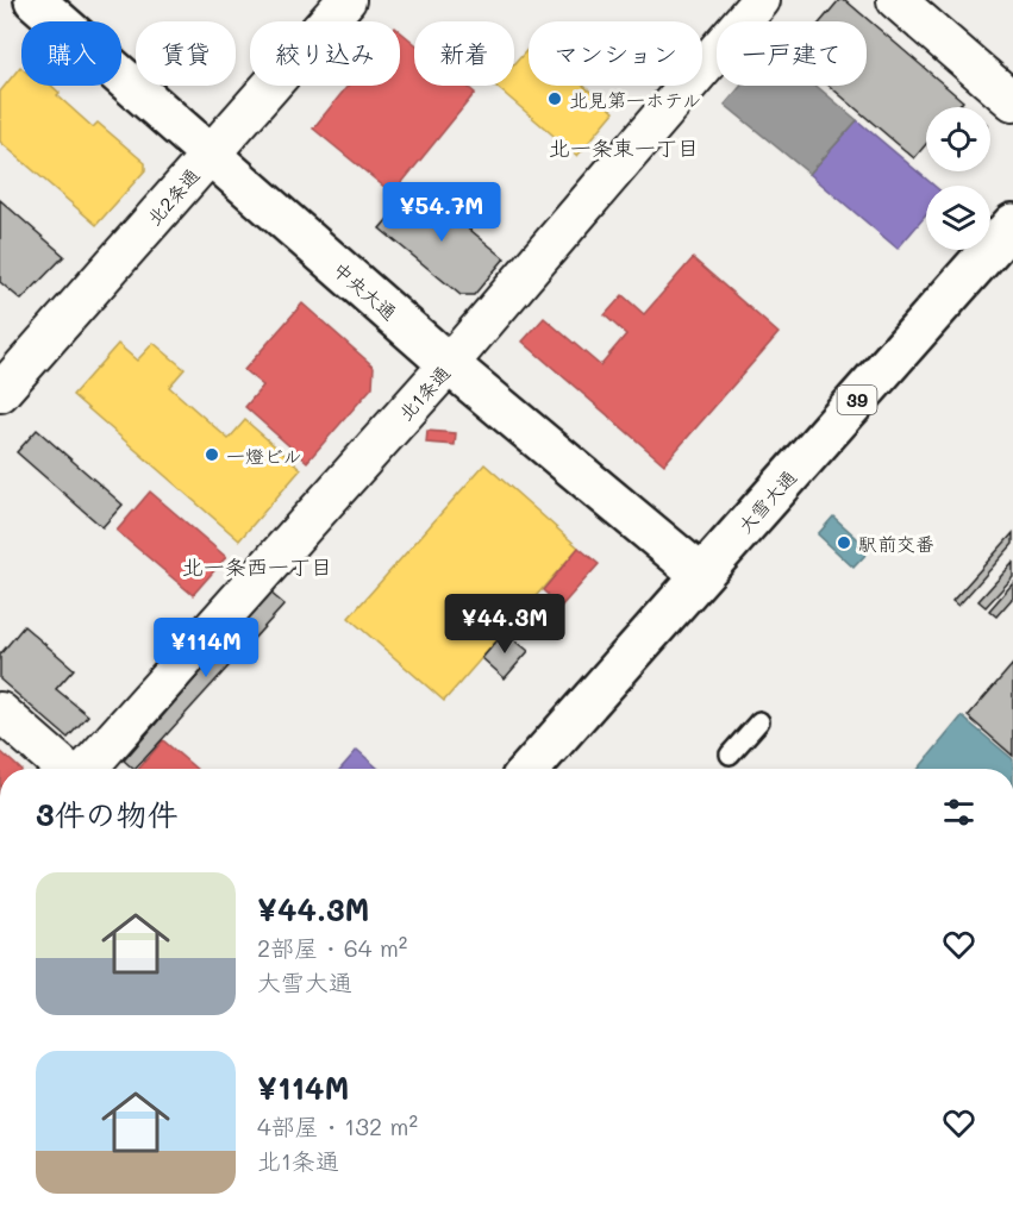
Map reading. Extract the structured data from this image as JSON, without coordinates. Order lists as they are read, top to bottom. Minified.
{"streets":{"main road":["中央大通","39","大雪大通"],"street":["北2条通","北1条通"]},"crossings":[["北2条通","中央大通"],["中央大通","北1条通"],["中央大通","大雪大通"]],"districts":["北一条東一丁目","北一条西一丁目"],"places":["北見第一ホテル","一燈ビル","駅前交番"],"page":{"chip":["購入","賃貸","絞り込み","新着","マンション","一戸建て"],"price":["¥54.7M","¥44.3M","¥114M"],"heading":"3件の物件","list":[{"name":"¥44.3M","note":"2部屋 · 64 m² · 大雪大通"},{"name":"¥114M","note":"4部屋 · 132 m² · 北1条通"}]}}
